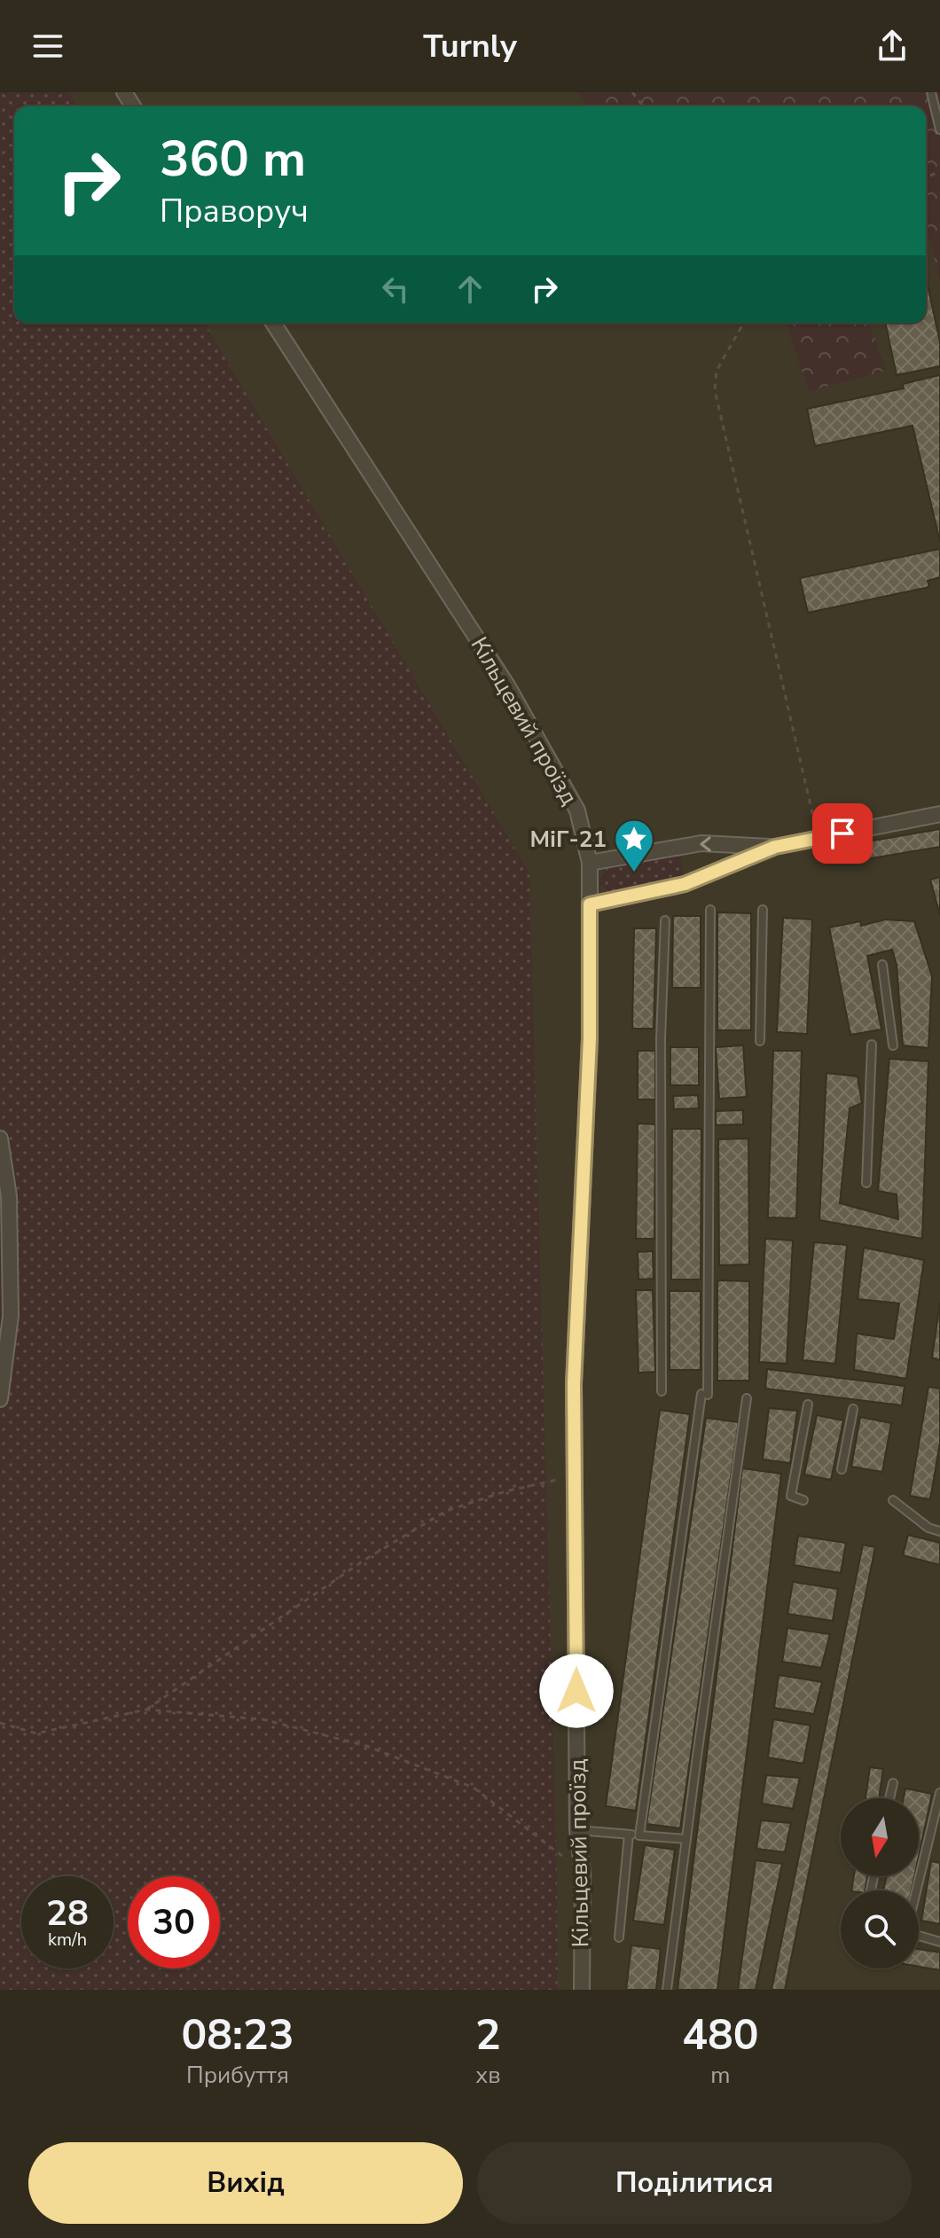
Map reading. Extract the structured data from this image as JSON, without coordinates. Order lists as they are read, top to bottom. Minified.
{"streets":{"street":["Кільцевий проїзд"]},"places":{"place":["МіГ-21"]},"north":"bottom","page":{"header":"Turnly","turn":["360 m","Праворуч"],"speed":"28 km/h","limit":"30","eta":["08:23","Прибуття","2","хв","480","m"],"buttons":["Вихід","Поділитися"]}}
